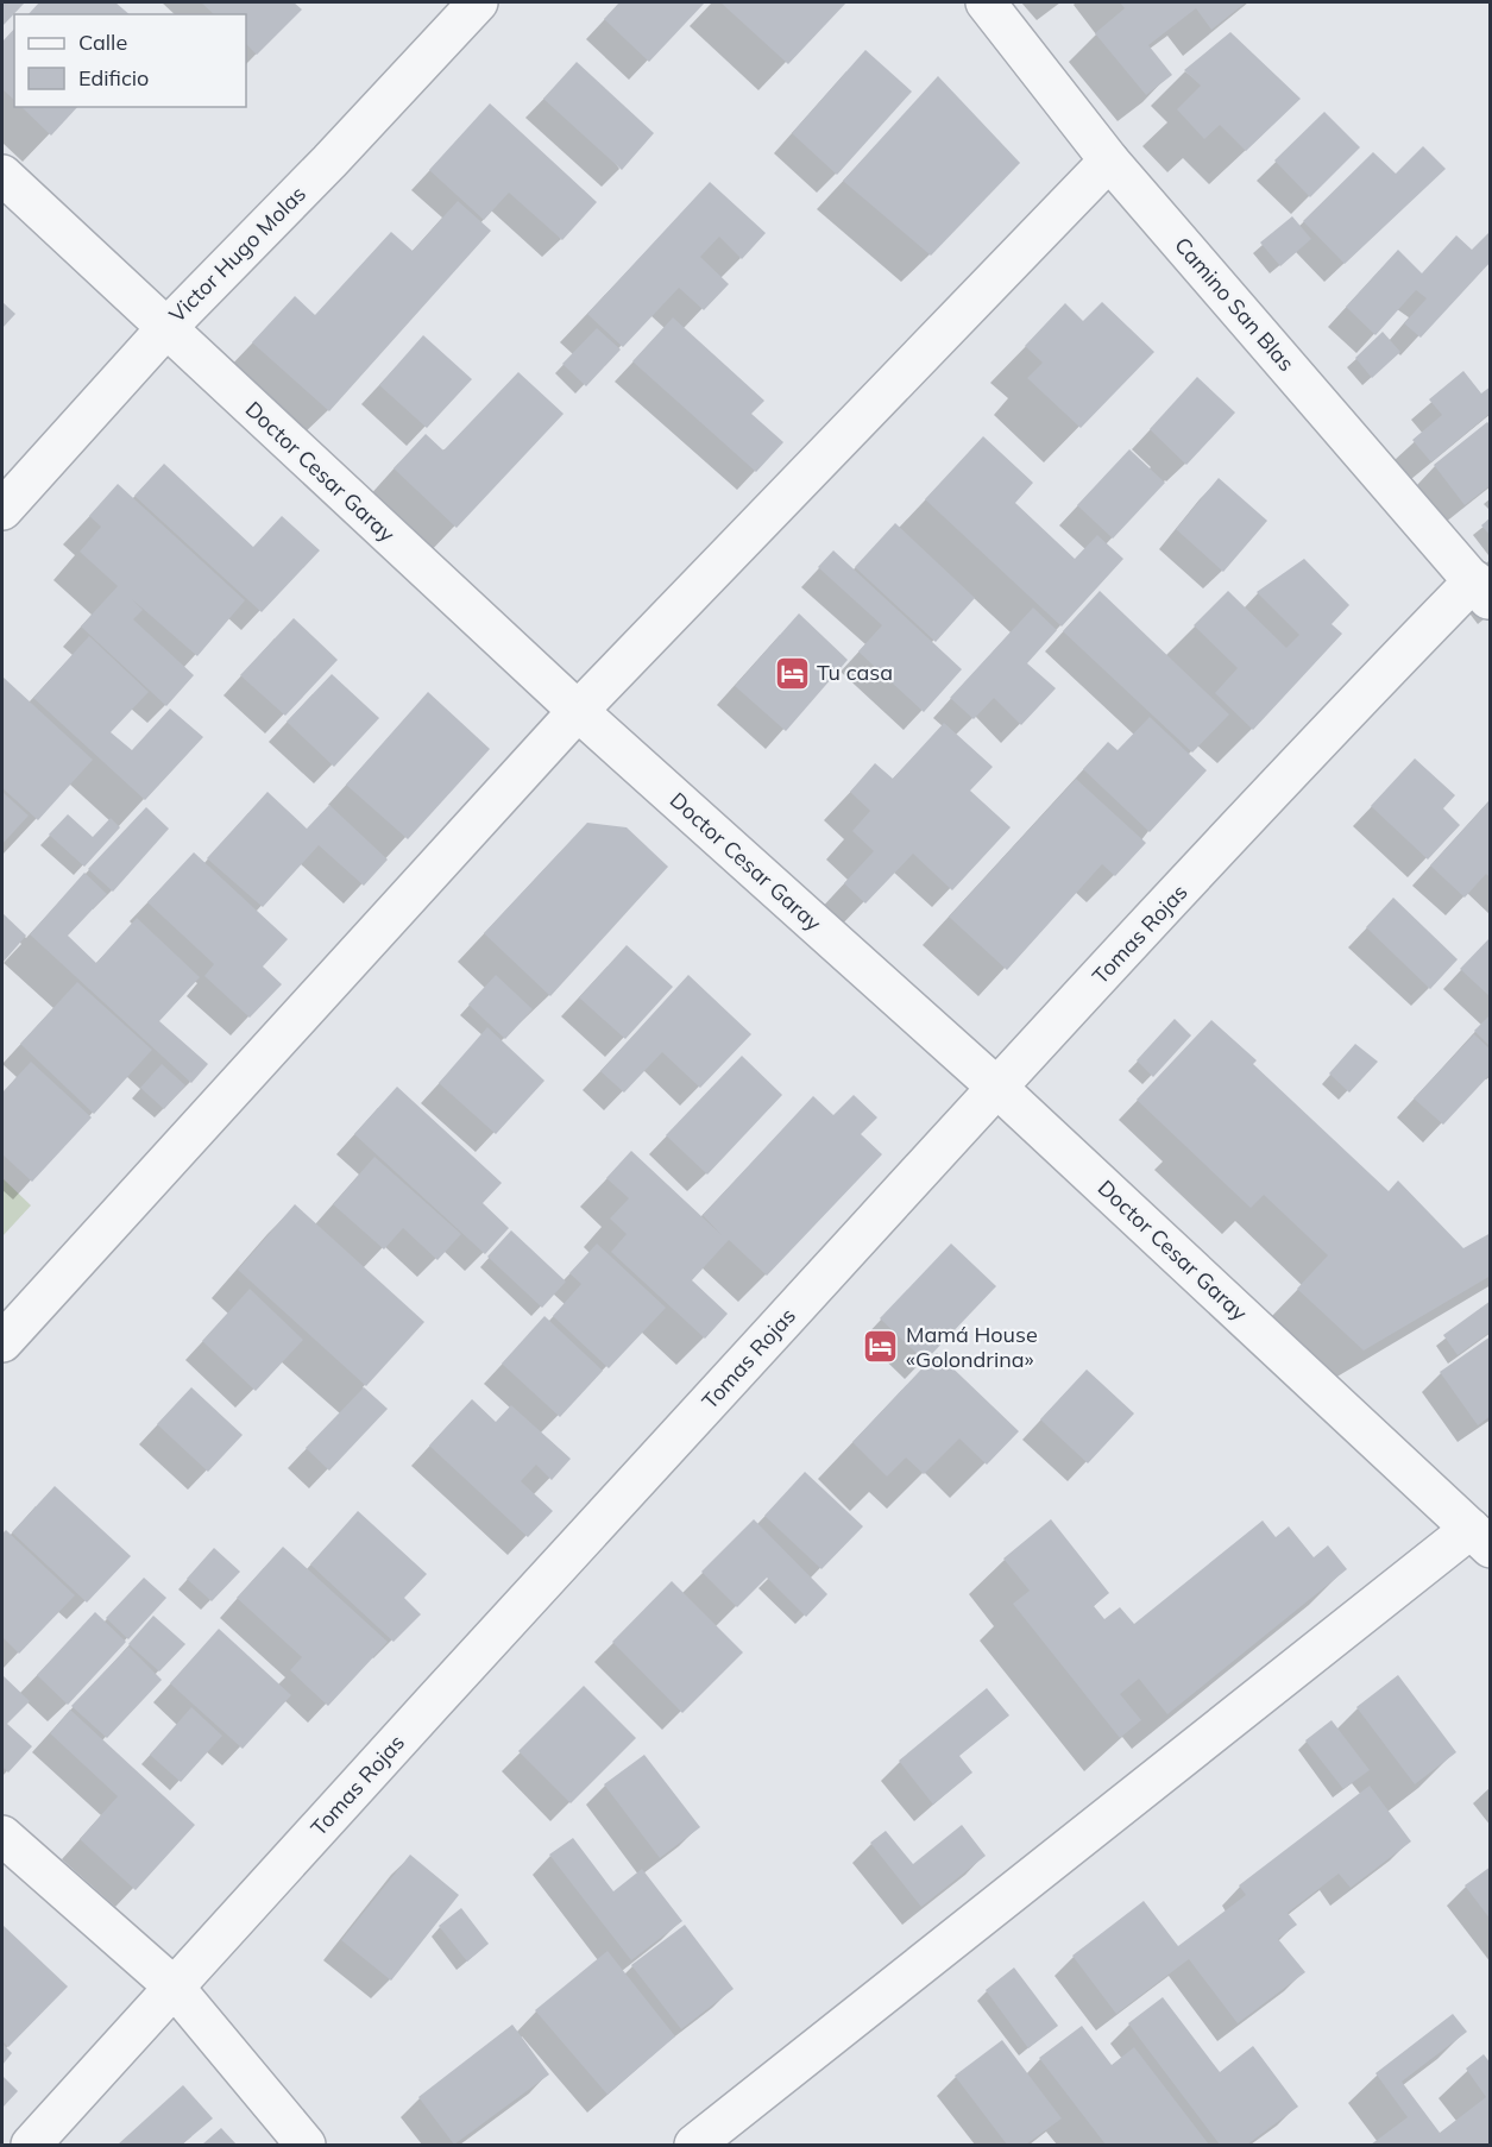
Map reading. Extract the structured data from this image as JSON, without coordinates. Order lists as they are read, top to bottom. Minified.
{"streets":{"street":["Victor Hugo Molas","Camino San Blas","Doctor Cesar Garay","Tomas Rojas"]},"crossings":[["Victor Hugo Molas","Doctor Cesar Garay"],["Camino San Blas","Tomas Rojas"],["Doctor Cesar Garay","Tomas Rojas"]],"places":{"hotel":["Tu casa","Mamá House «Golondrina»"]},"legend":["Calle","Edificio"]}
